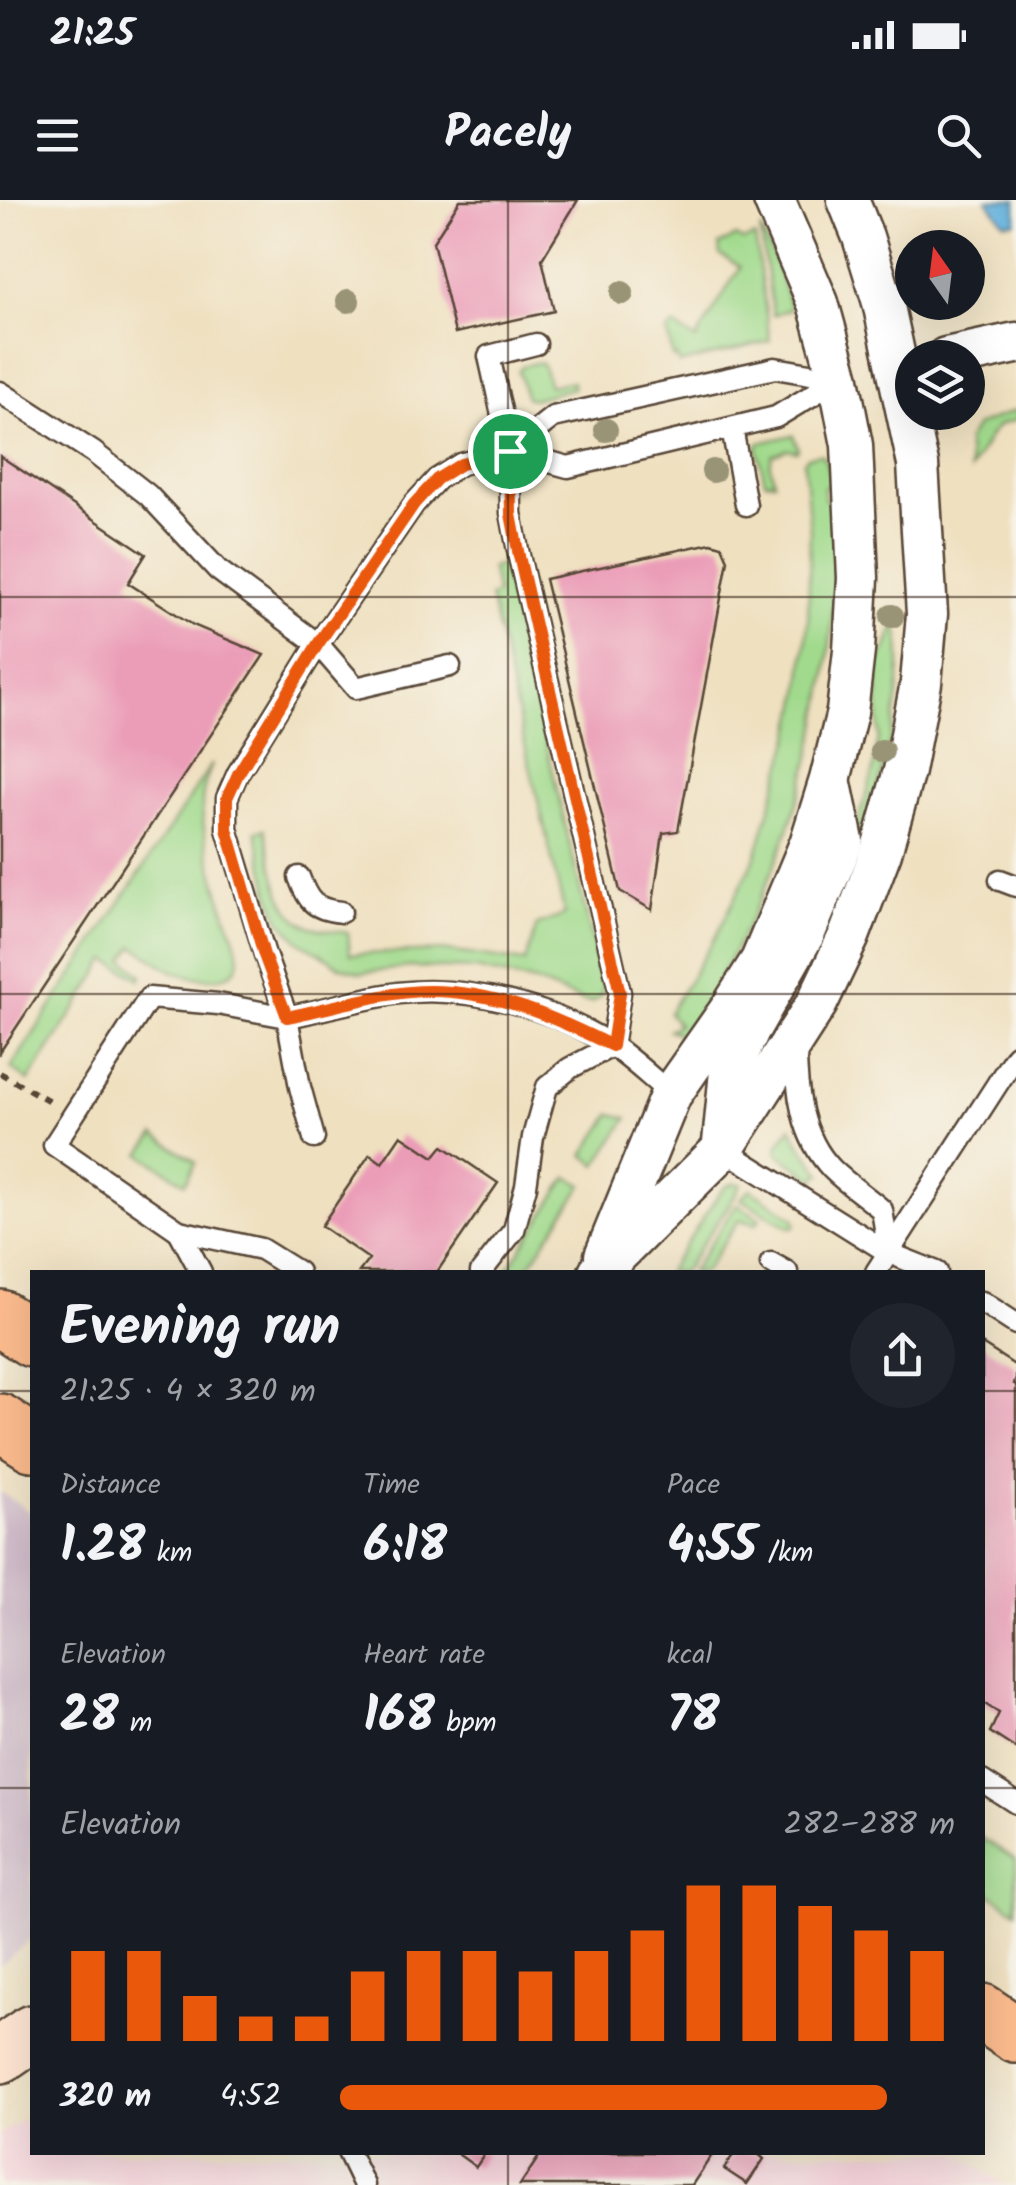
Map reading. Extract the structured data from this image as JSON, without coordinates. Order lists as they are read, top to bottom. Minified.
{"north":"top","page":{"status":"21:25","header":"Pacely","heading":["Evening run","21:25 · 4 × 320 m"],"stats":[["Distance","1.28 km"],["Time","6:18"],["Pace","4:55 /km"],["Elevation","28 m"],["Heart rate","168 bpm"],["kcal","78"]],"chart":["Elevation","282–288 m"],"list":[{"name":"320 m","note":"4:52"}]}}
